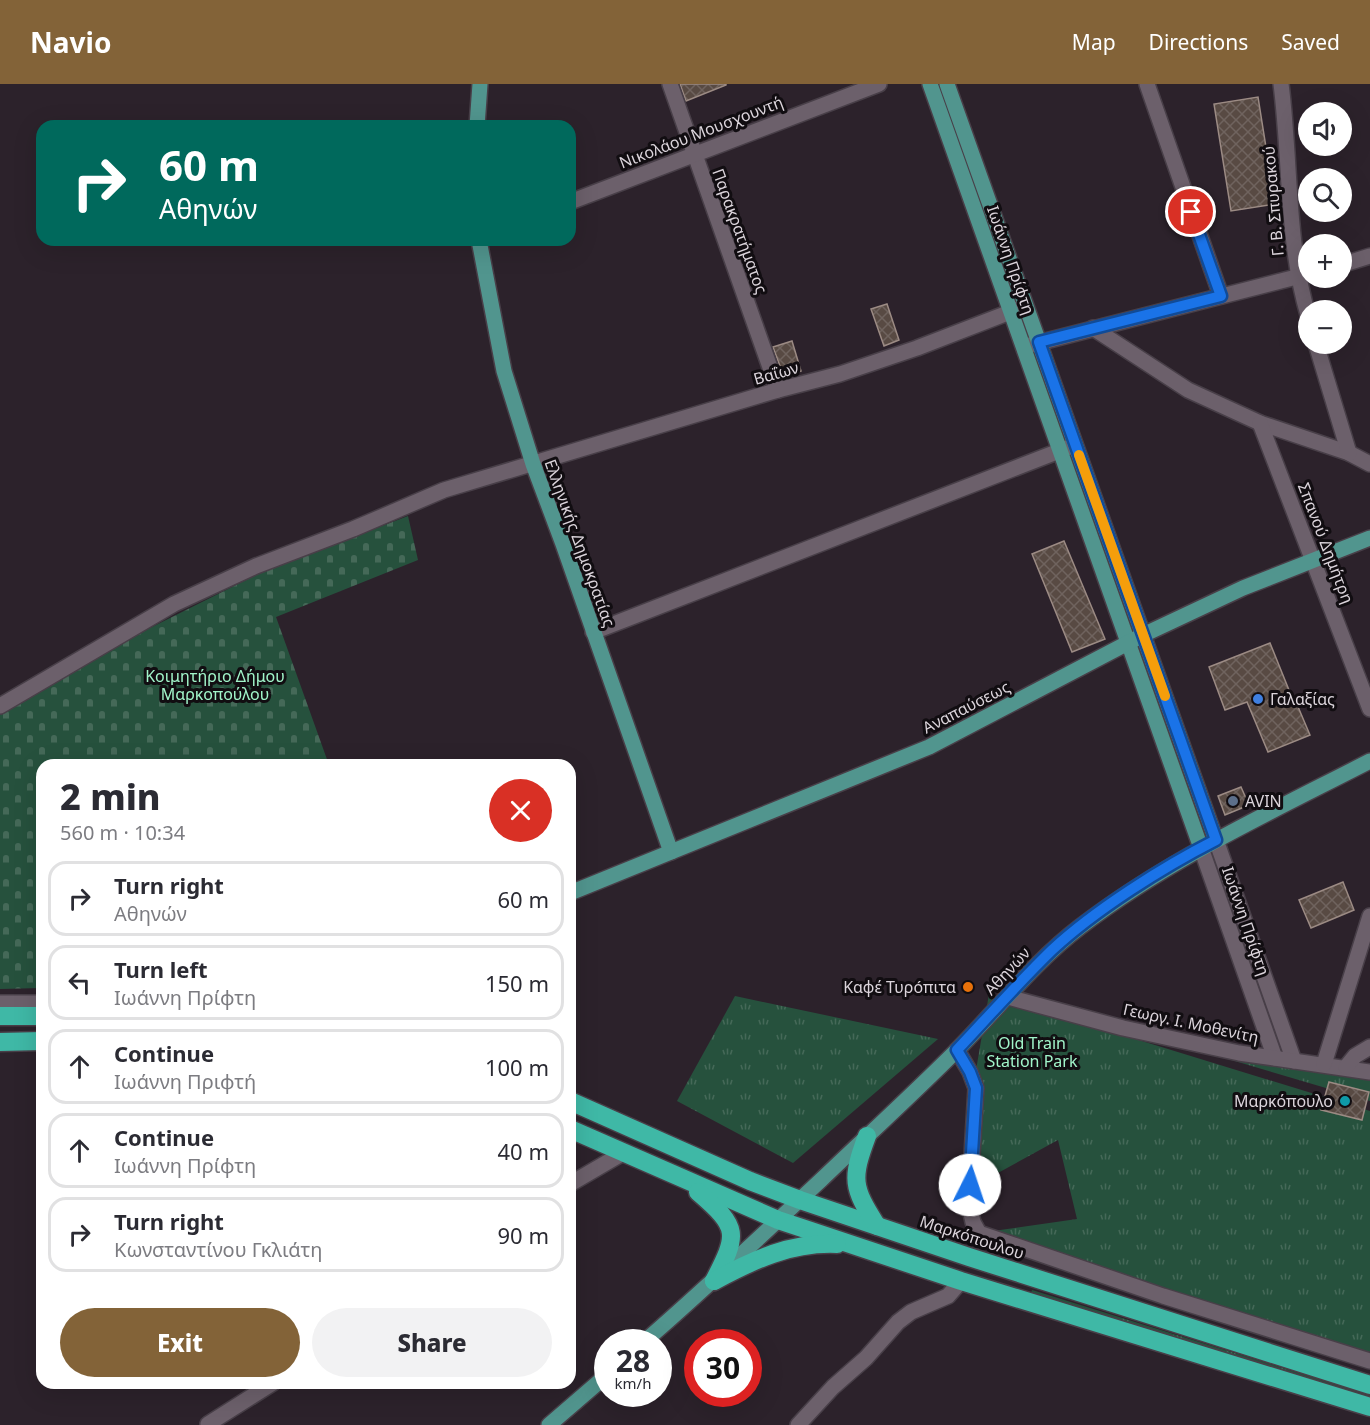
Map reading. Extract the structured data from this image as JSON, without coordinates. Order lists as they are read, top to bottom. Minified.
{"streets":{"highway":["Μαρκόπουλου"],"main road":["Ιωάννη Πρίφτη","Ελληνικής Δημοκρατίας","Αναπαύσεως","Αθηνών"],"street":["Νικολάου Μουσχουντή","Γ. Β. Σπυρακού","Παρακρατήματος","Βαΐων","Σπανού Δημήτρη","Γεωργ. Ι. Μοθενίτη"]},"crossings":[["Νικολάου Μουσχουντή","Παρακρατήματος"],["Παρακρατήματος","Βαΐων"],["Ιωάννη Πρίφτη","Βαΐων"],["Ιωάννη Πρίφτη","Αναπαύσεως"],["Ιωάννη Πρίφτη","Αθηνών"],["Ιωάννη Πρίφτη","Γεωργ. Ι. Μοθενίτη"],["Βαΐων","Ελληνικής Δημοκρατίας"],["Ελληνικής Δημοκρατίας","Αναπαύσεως"],["Σπανού Δημήτρη","Αναπαύσεως"],["Αθηνών","Γεωργ. Ι. Μοθενίτη"],["Αθηνών","Μαρκόπουλου"]],"parks":["Κοιμητήριο Δήμου Μαρκοπούλου","Old Train Station Park"],"places":["Γαλαξίας","AVIN","Καφέ Τυρóπιτα","Μαρκόπουλο"],"page":{"header":"Navio","nav":["Map","Directions","Saved"],"map_buttons":["+","−"],"turn":["60 m","Αθηνών"],"heading":["2 min","560 m · 10:34"],"list":[{"name":"Turn right","note":"Αθηνών","value":"60 m"},{"name":"Turn left","note":"Ιωάννη Πρίφτη","value":"150 m"},{"name":"Continue","note":"Ιωάννη Πριφτή","value":"100 m"},{"name":"Continue","note":"Ιωάννη Πρίφτη","value":"40 m"},{"name":"Turn right","note":"Κωνσταντίνου Γκλιάτη","value":"90 m"}],"buttons":["Exit","Share"],"speed":"28 km/h","limit":"30"}}
